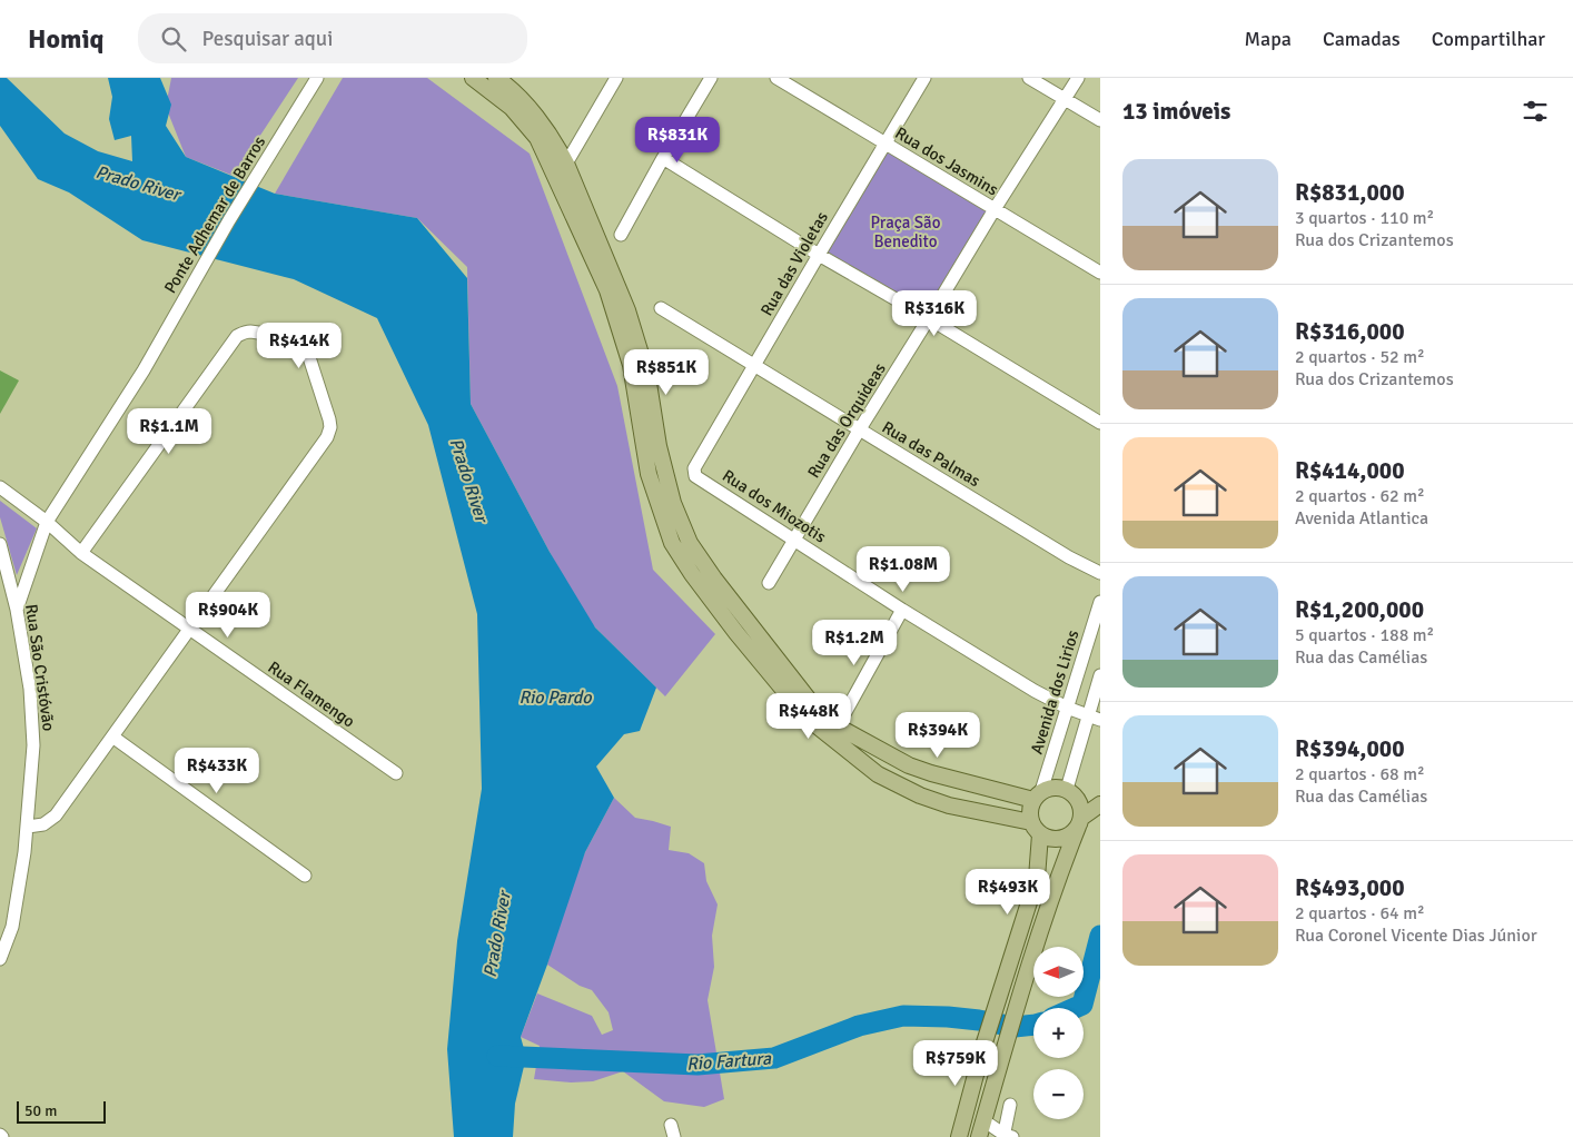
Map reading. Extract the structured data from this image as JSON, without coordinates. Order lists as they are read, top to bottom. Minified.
{"streets":{"street":["Rua dos Jasmins","Ponte Adhemar de Barros","Rua das Violetas","Rua das Orquideas","Rua das Palmas","Rua dos Miozotis","Rua São Cristóvão","Avenida dos Lirios","Rua Flamengo"]},"crossings":[["Rua dos Jasmins","Rua das Violetas"],["Rua dos Jasmins","Rua das Orquideas"],["Ponte Adhemar de Barros","Rua São Cristóvão"],["Ponte Adhemar de Barros","Rua Flamengo"],["Rua das Violetas","Rua das Palmas"],["Rua das Violetas","Rua dos Miozotis"],["Rua das Orquideas","Rua das Palmas"],["Rua das Orquideas","Rua dos Miozotis"],["Rua dos Miozotis","Avenida dos Lirios"]],"water":["Prado River","Rio Pardo","Rio Fartura"],"parks":["Praça São Benedito"],"scale_bar":"50 m","north":"left","page":{"header":"Homiq","search":"Pesquisar aqui","nav":["Mapa","Camadas","Compartilhar"],"heading":"13 imóveis","price":["R$831K","R$316K","R$414K","R$851K","R$1.1M","R$1.08M","R$904K","R$1.2M","R$448K","R$394K","R$433K","R$493K","R$759K"],"list":[{"name":"R$831,000","note":"3 quartos · 110 m² · Rua dos Crizantemos"},{"name":"R$316,000","note":"2 quartos · 52 m² · Rua dos Crizantemos"},{"name":"R$414,000","note":"2 quartos · 62 m² · Avenida Atlantica"},{"name":"R$1,200,000","note":"5 quartos · 188 m² · Rua das Camélias"},{"name":"R$394,000","note":"2 quartos · 68 m² · Rua das Camélias"},{"name":"R$493,000","note":"2 quartos · 64 m² · Rua Coronel Vicente Dias Júnior"}],"map_buttons":["+","−"],"scale":"50 m"}}
